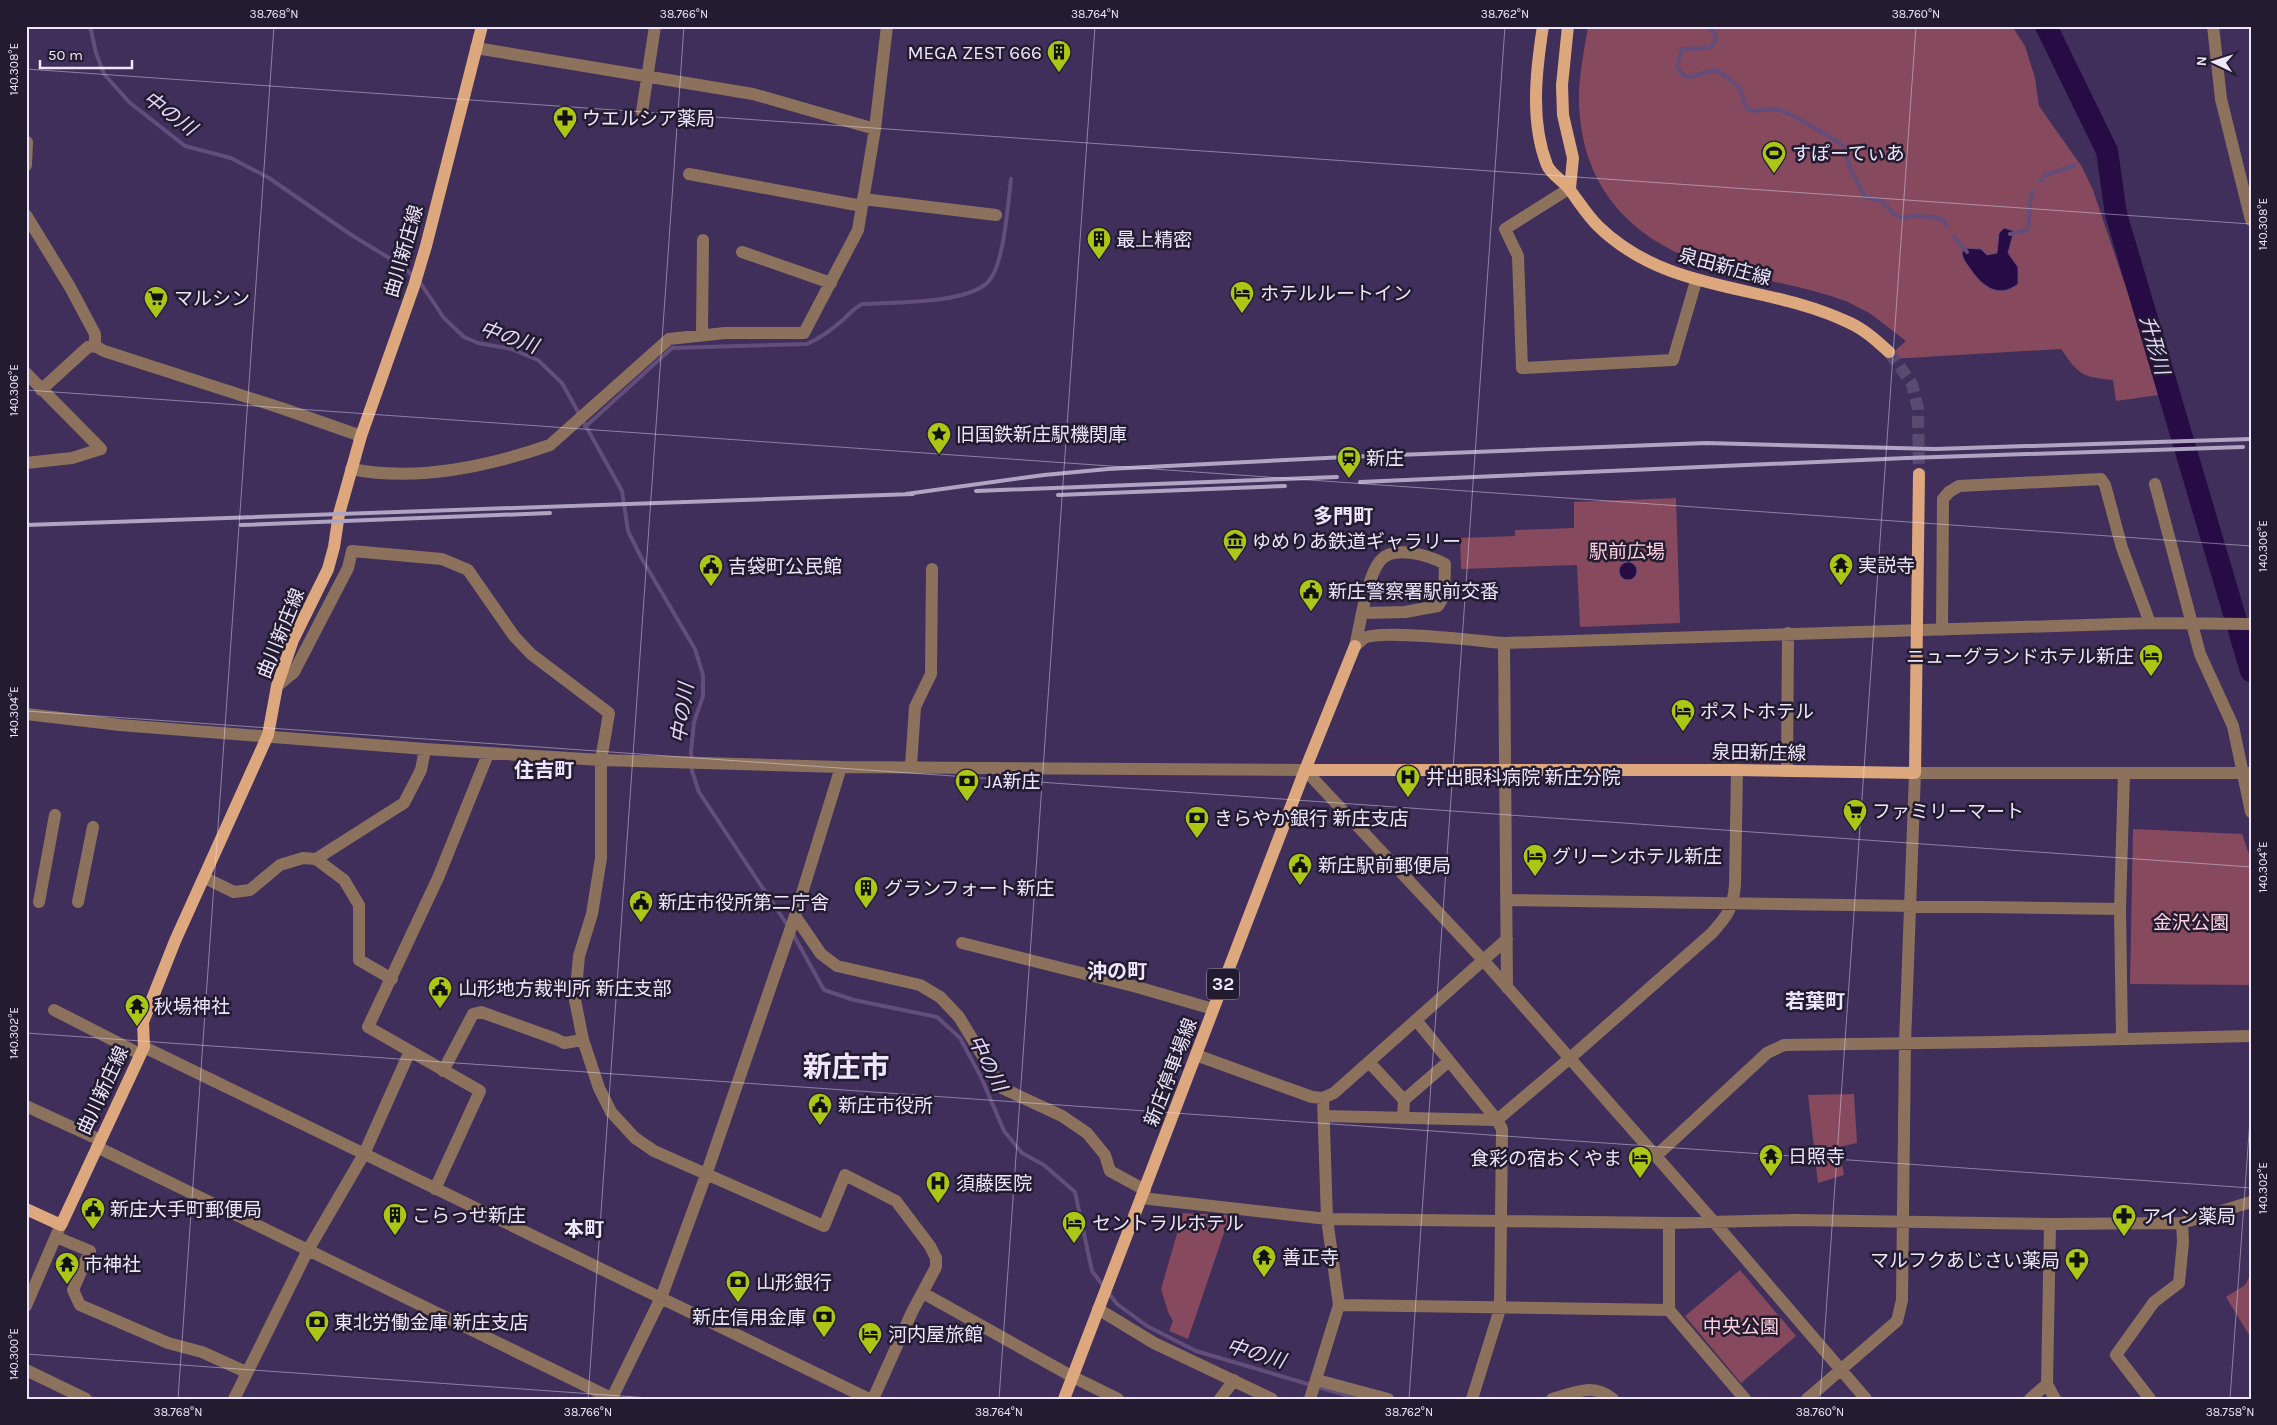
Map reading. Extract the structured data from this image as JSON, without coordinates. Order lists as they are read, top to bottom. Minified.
{"streets":{"main road":["曲川新庄線","泉田新庄線","32","新庄停車場線"]},"crossings":[["泉田新庄線","新庄停車場線"]],"districts":["多門町","住吉町","沖の町","若葉町","新庄市","本町"],"water":["中の川","升形川"],"parks":["駅前広場","金沢公園","中央公園"],"places":{"building":["MEGA ZEST 666","最上精密","グランフォート新庄","こらっせ新庄"],"pharmacy":["ウエルシア薬局","アイン薬局","マルフクあじさい薬局"],"sports":["すぽーてぃあ"],"hotel":["ホテルルートイン","ニューグランドホテル新庄","ポストホテル","グリーンホテル新庄","食彩の宿おくやま","セントラルホテル","河内屋旅館"],"supermarket":["マルシン","ファミリーマート"],"place":["旧国鉄新庄駅機関庫"],"station":["新庄"],"museum":["ゆめりあ鉄道ギャラリー"],"temple":["実説寺","秋場神社","日照寺","善正寺","市神社"],"public building":["吉袋町公民館","新庄警察署駅前交番","新庄駅前郵便局","新庄市役所第二庁舎","山形地方裁判所 新庄支部","新庄市役所","新庄大手町郵便局"],"hospital":["井出眼科病院 新庄分院","須藤医院"],"bank":["JA新庄","きらやか銀行 新庄支店","山形銀行","新庄信用金庫","東北労働金庫 新庄支店"]},"scale_bar":"50 m","north":"left","coordinates":["38.768°N","38.766°N","38.764°N","38.762°N","38.760°N","140.308°E","140.306°E","140.304°E","140.302°E","140.300°E","38.758°N"]}
